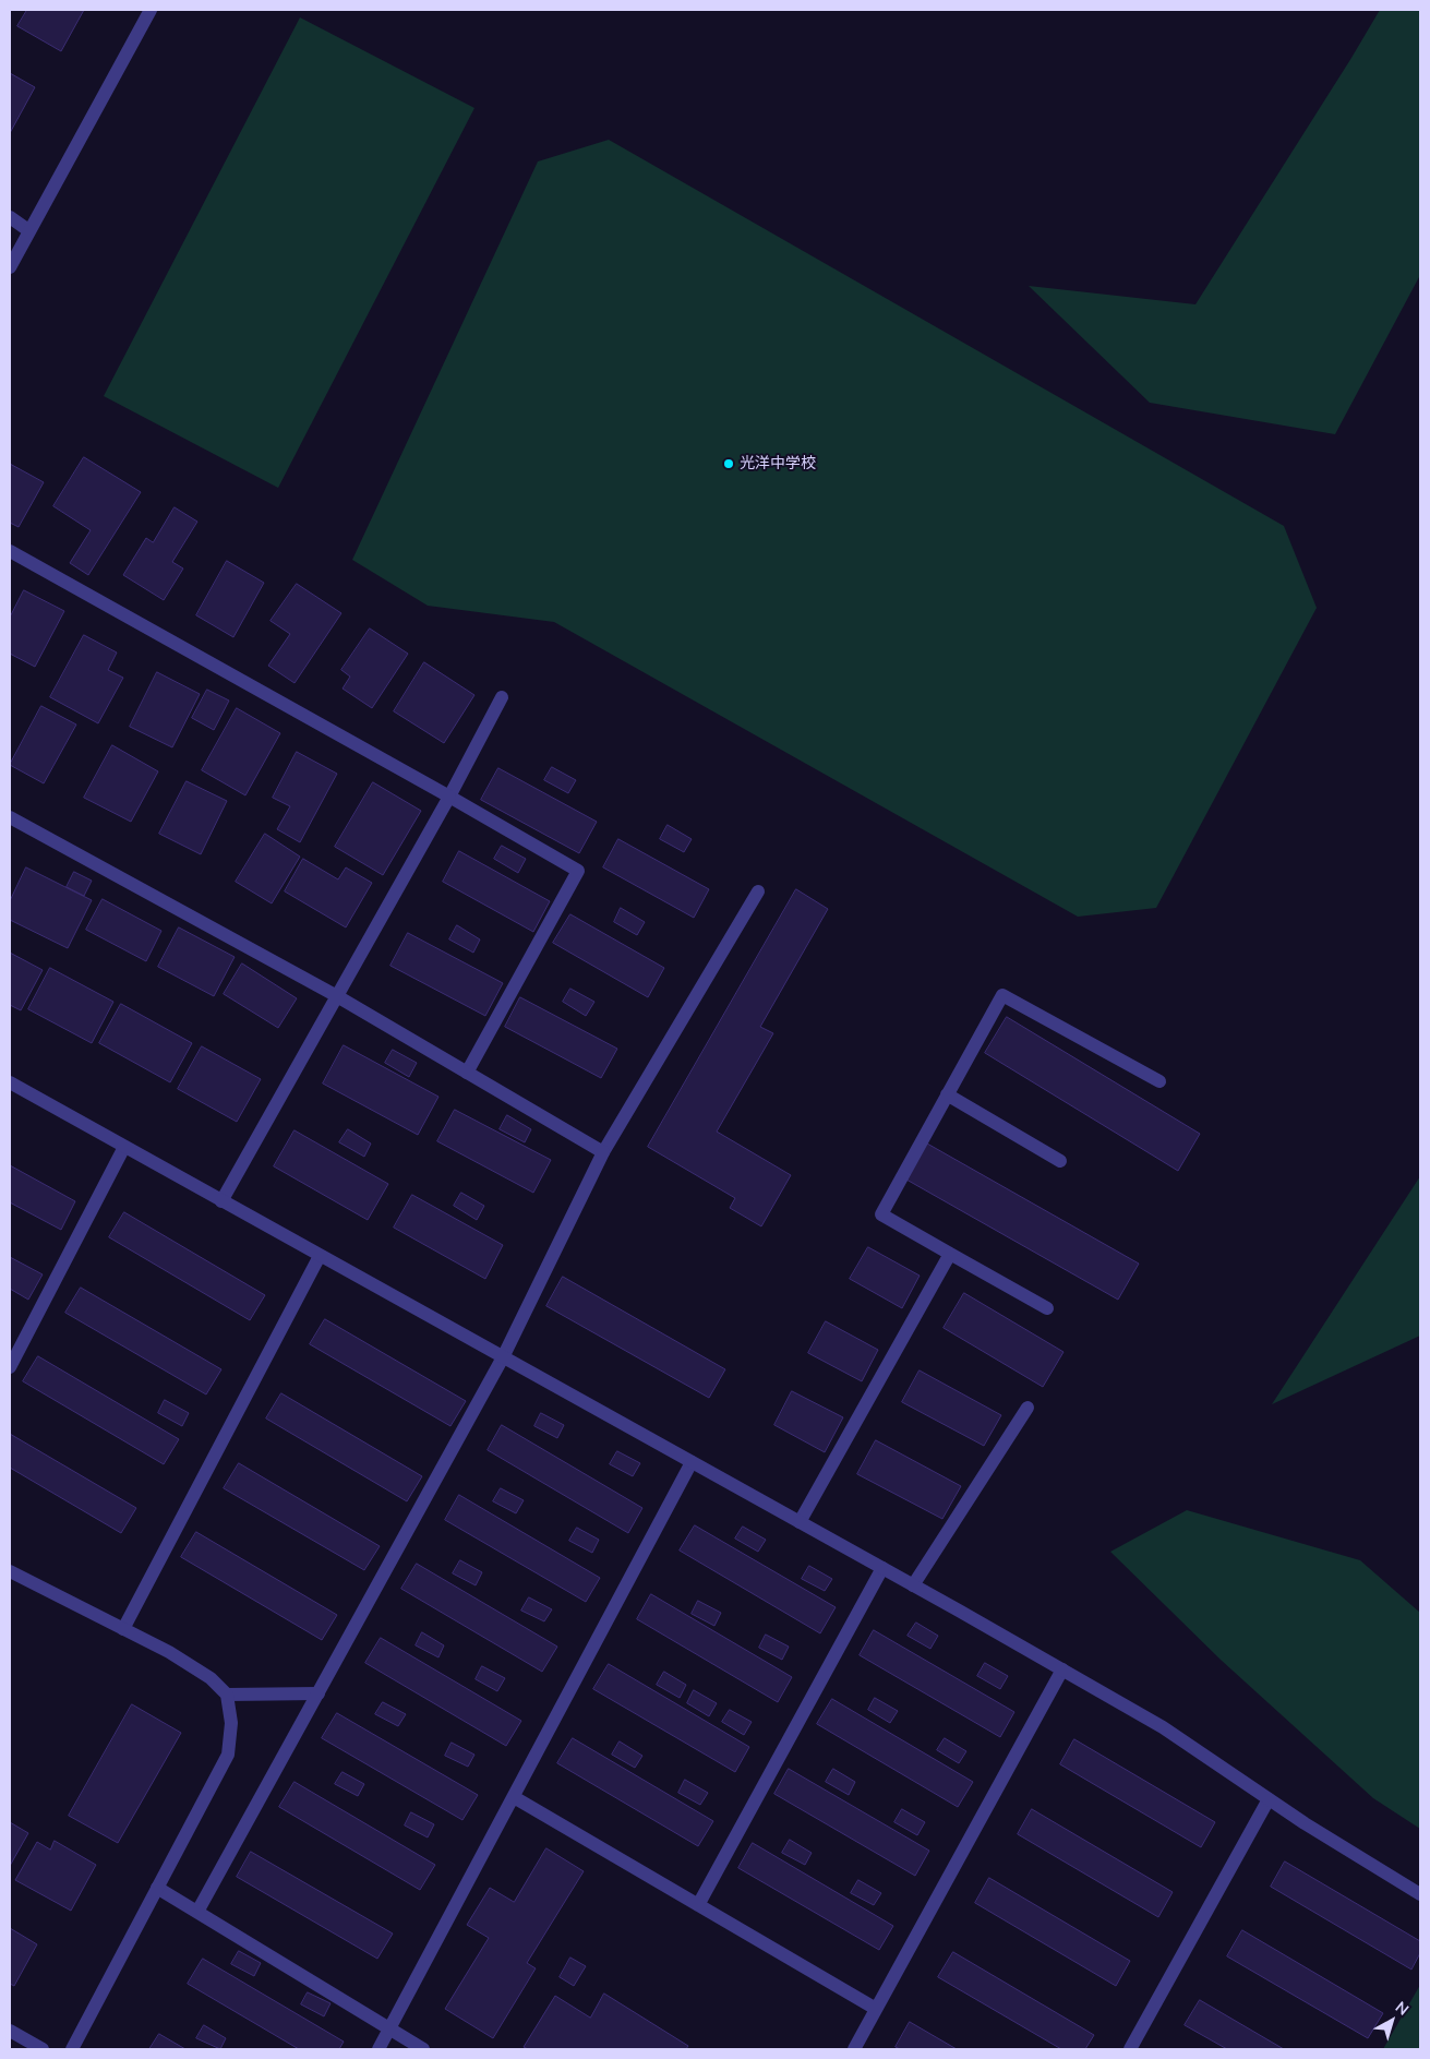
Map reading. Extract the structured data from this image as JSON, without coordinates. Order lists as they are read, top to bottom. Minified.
{"places":["光洋中学校"],"north":"top right"}
